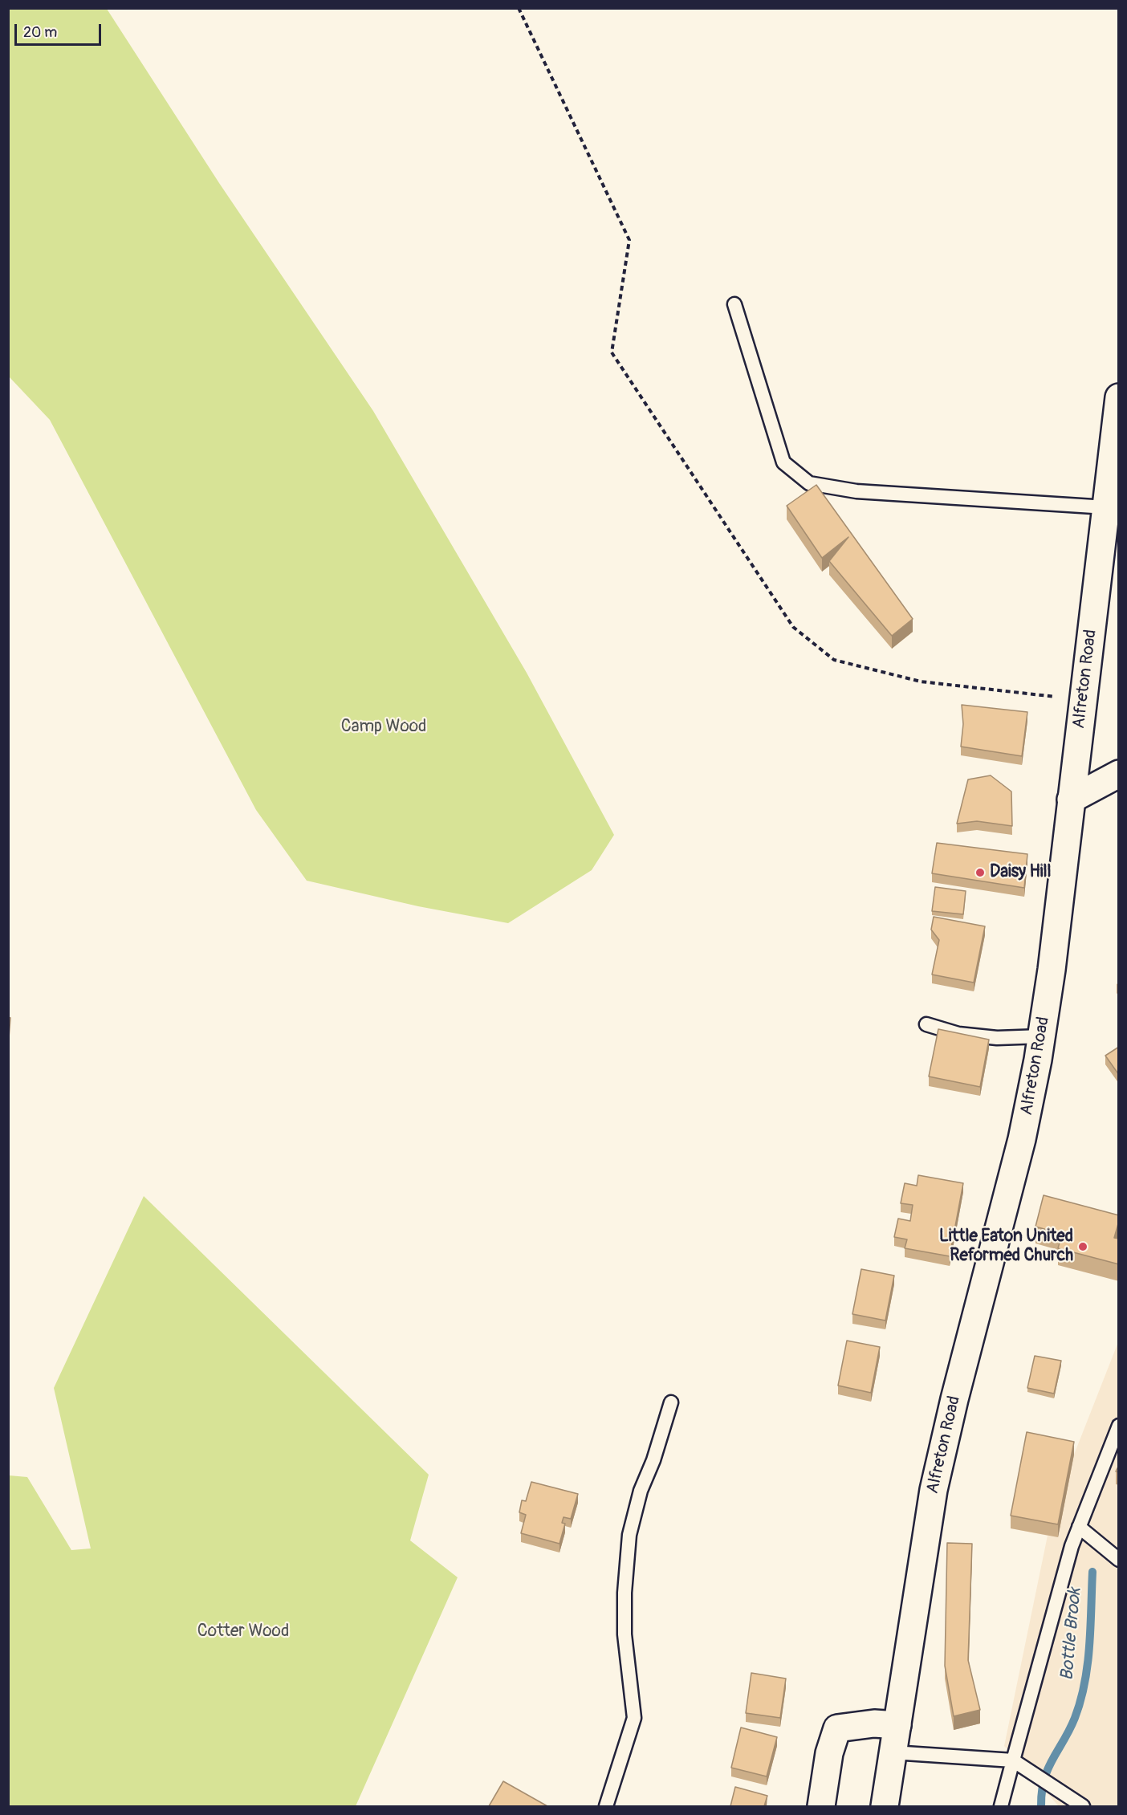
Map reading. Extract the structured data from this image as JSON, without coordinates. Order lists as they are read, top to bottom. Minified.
{"streets":{"main road":["Alfreton Road"]},"water":["Bottle Brook"],"parks":["Camp Wood","Cotter Wood"],"places":["Daisy Hill","Little Eaton United Reformed Church"],"scale_bar":"20 m"}
